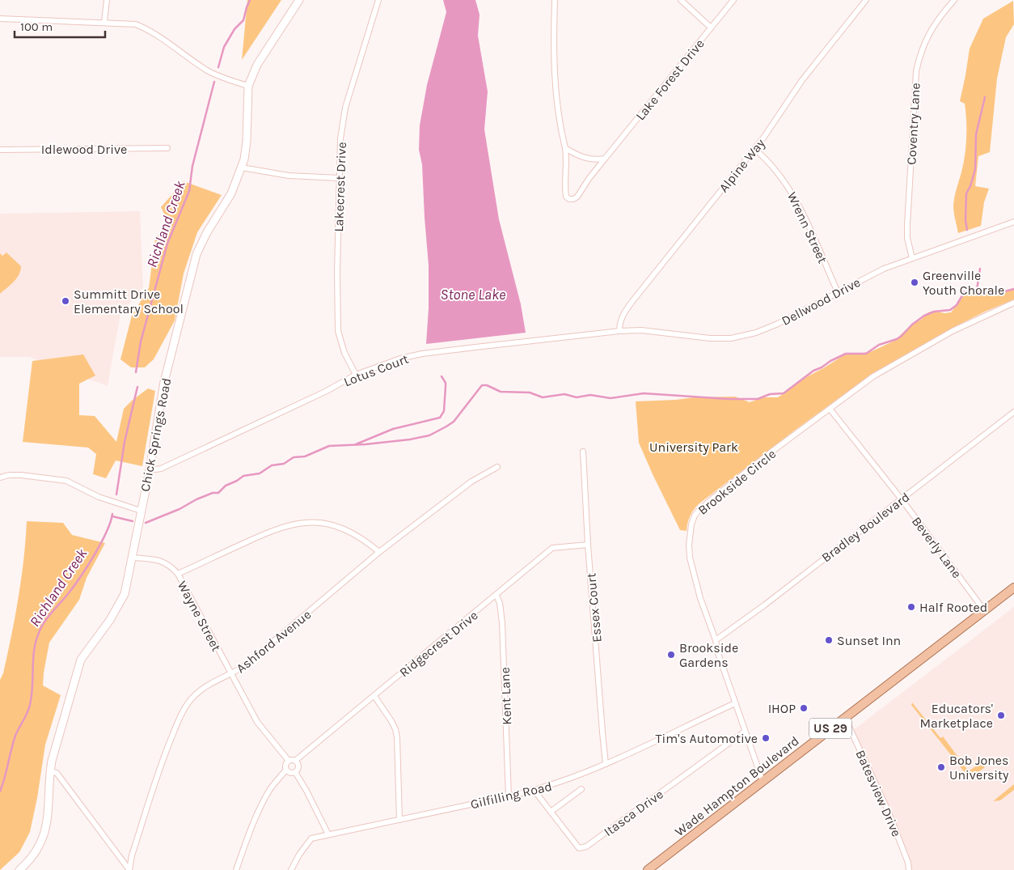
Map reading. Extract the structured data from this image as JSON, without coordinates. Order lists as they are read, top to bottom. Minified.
{"streets":{"main road":["US 29","Wade Hampton Boulevard"],"street":["Lake Forest Drive","Coventry Lane","Idlewood Drive","Alpine Way","Lakecrest Drive","Wrenn Street","Dellwood Drive","Lotus Court","Chick Springs Road","Brookside Circle","Bradley Boulevard","Beverly Lane","Essex Court","Wayne Street","Ashford Avenue","Ridgecrest Drive","Kent Lane","Batesview Drive","Gilfilling Road","Itasca Drive"]},"crossings":[["Coventry Lane","Dellwood Drive"],["Alpine Way","Wrenn Street"],["Alpine Way","Dellwood Drive"],["Alpine Way","Lotus Court"],["Lakecrest Drive","Lotus Court"],["Wrenn Street","Dellwood Drive"],["Dellwood Drive","Lotus Court"],["Lotus Court","Chick Springs Road"],["Chick Springs Road","Wayne Street"],["Brookside Circle","Bradley Boulevard"],["Brookside Circle","Beverly Lane"],["Brookside Circle","Wade Hampton Boulevard"],["Brookside Circle","Gilfilling Road"],["Brookside Circle","Itasca Drive"],["Bradley Boulevard","Beverly Lane"],["Beverly Lane","Wade Hampton Boulevard"],["Essex Court","Ridgecrest Drive"],["Essex Court","Gilfilling Road"],["Wayne Street","Ashford Avenue"],["Wayne Street","Ridgecrest Drive"],["Ridgecrest Drive","Kent Lane"],["Kent Lane","Gilfilling Road"],["Wade Hampton Boulevard","Batesview Drive"],["Gilfilling Road","Itasca Drive"]],"water":["Richland Creek","Stone Lake"],"parks":["University Park"],"places":["Greenville Youth Chorale","Summitt Drive Elementary School","Half Rooted","Sunset Inn","Brookside Gardens","IHOP","Educators' Marketplace","Tim's Automotive","Bob Jones University"],"scale_bar":"100 m"}
